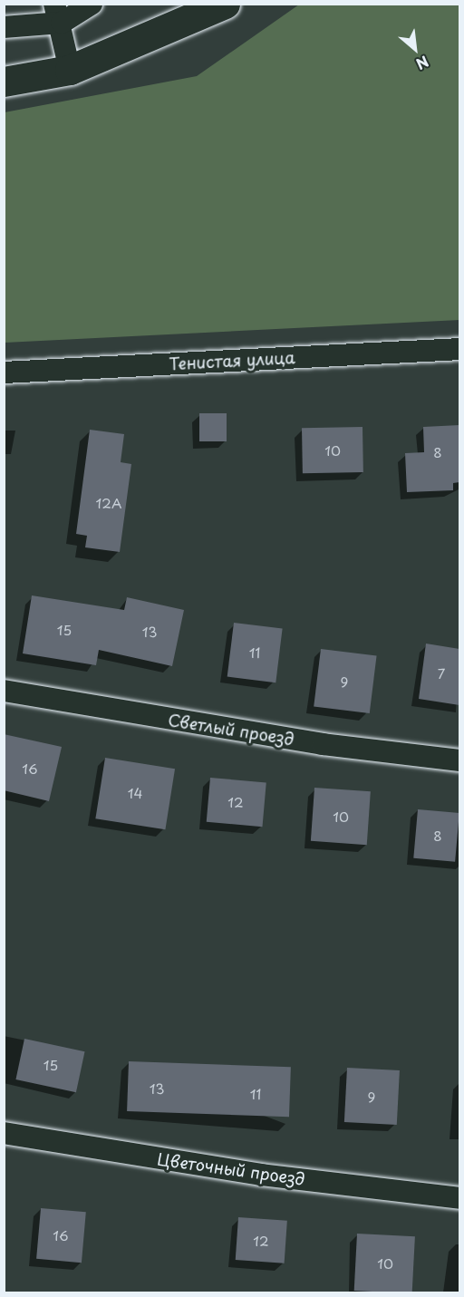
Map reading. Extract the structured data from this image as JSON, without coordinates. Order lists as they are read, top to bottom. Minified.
{"streets":{"street":["Тенистая улица","Светлый проезд","Цветочный проезд"]},"house_numbers":["10","8","12А","15","13","11","7","9","16","14","12","10","8","15","13","11","9","16","12","10"],"north":"bottom right"}
